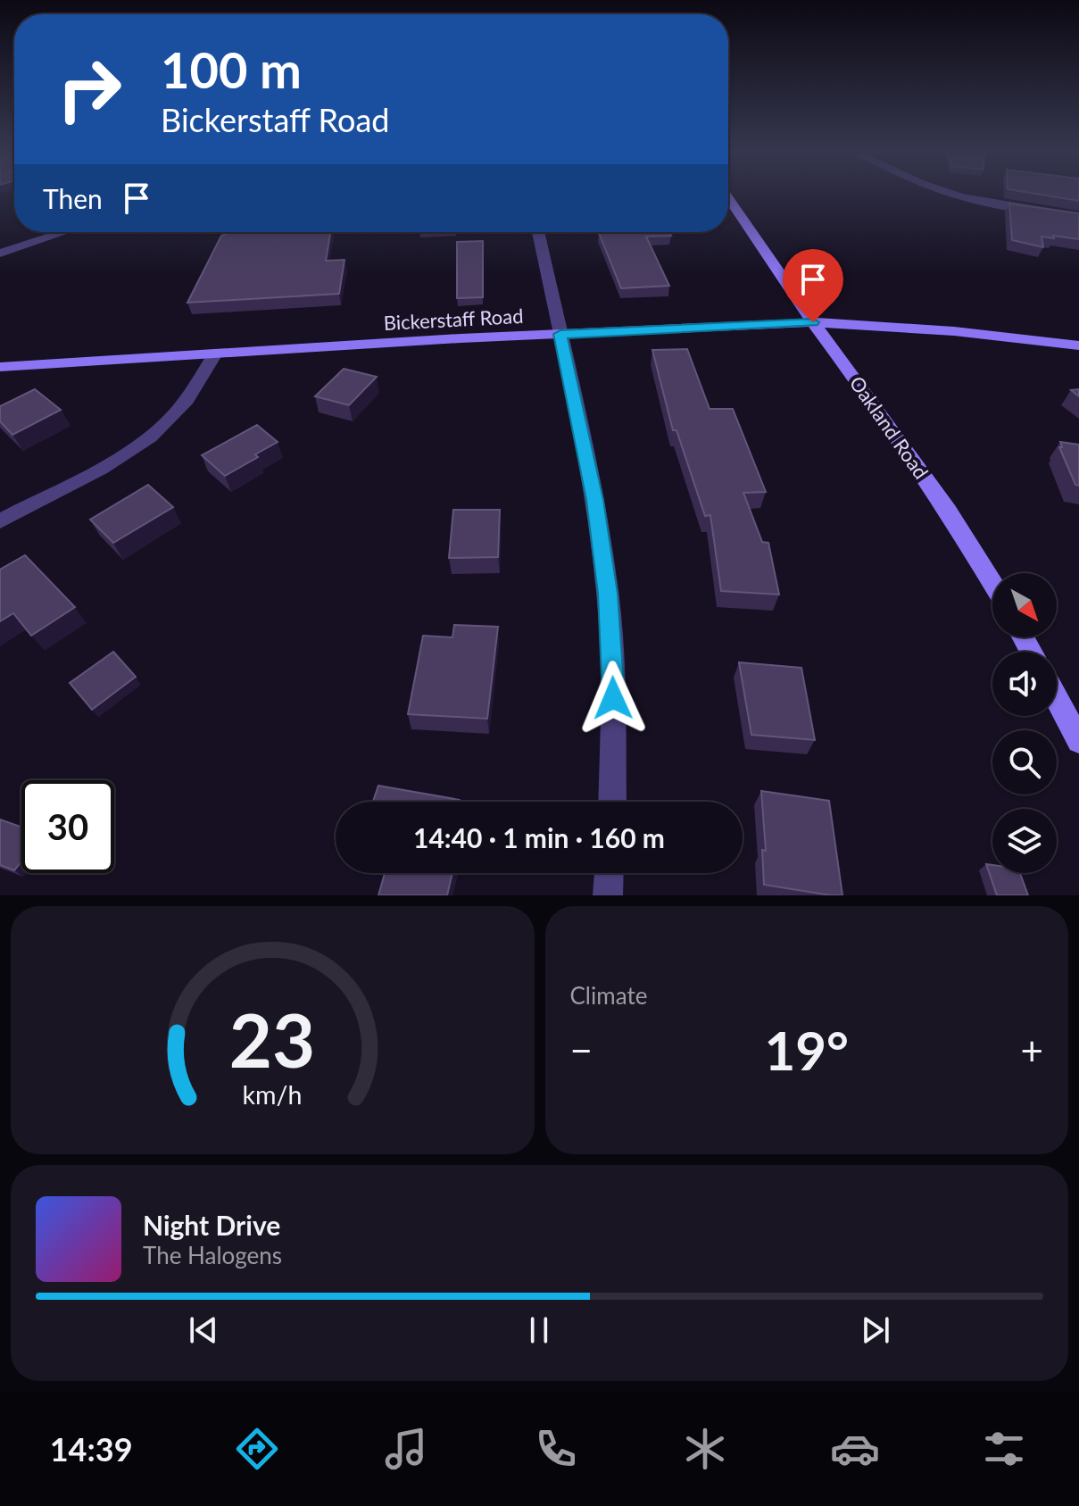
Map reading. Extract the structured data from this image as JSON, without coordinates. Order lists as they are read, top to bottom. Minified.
{"streets":{"street":["Bickerstaff Road","Oakland Road"]},"crossings":[["Bickerstaff Road","Oakland Road"]],"north":"bottom right","page":{"turn":["100 m","Bickerstaff Road"],"then":"Then","limit":"30","trip":"14:40 · 1 min · 160 m","tile":"Climate","heat":["−","19°","+"],"song":["Night Drive","The Halogens"],"tabs":"14:39","gauge":["23","km/h"]}}
